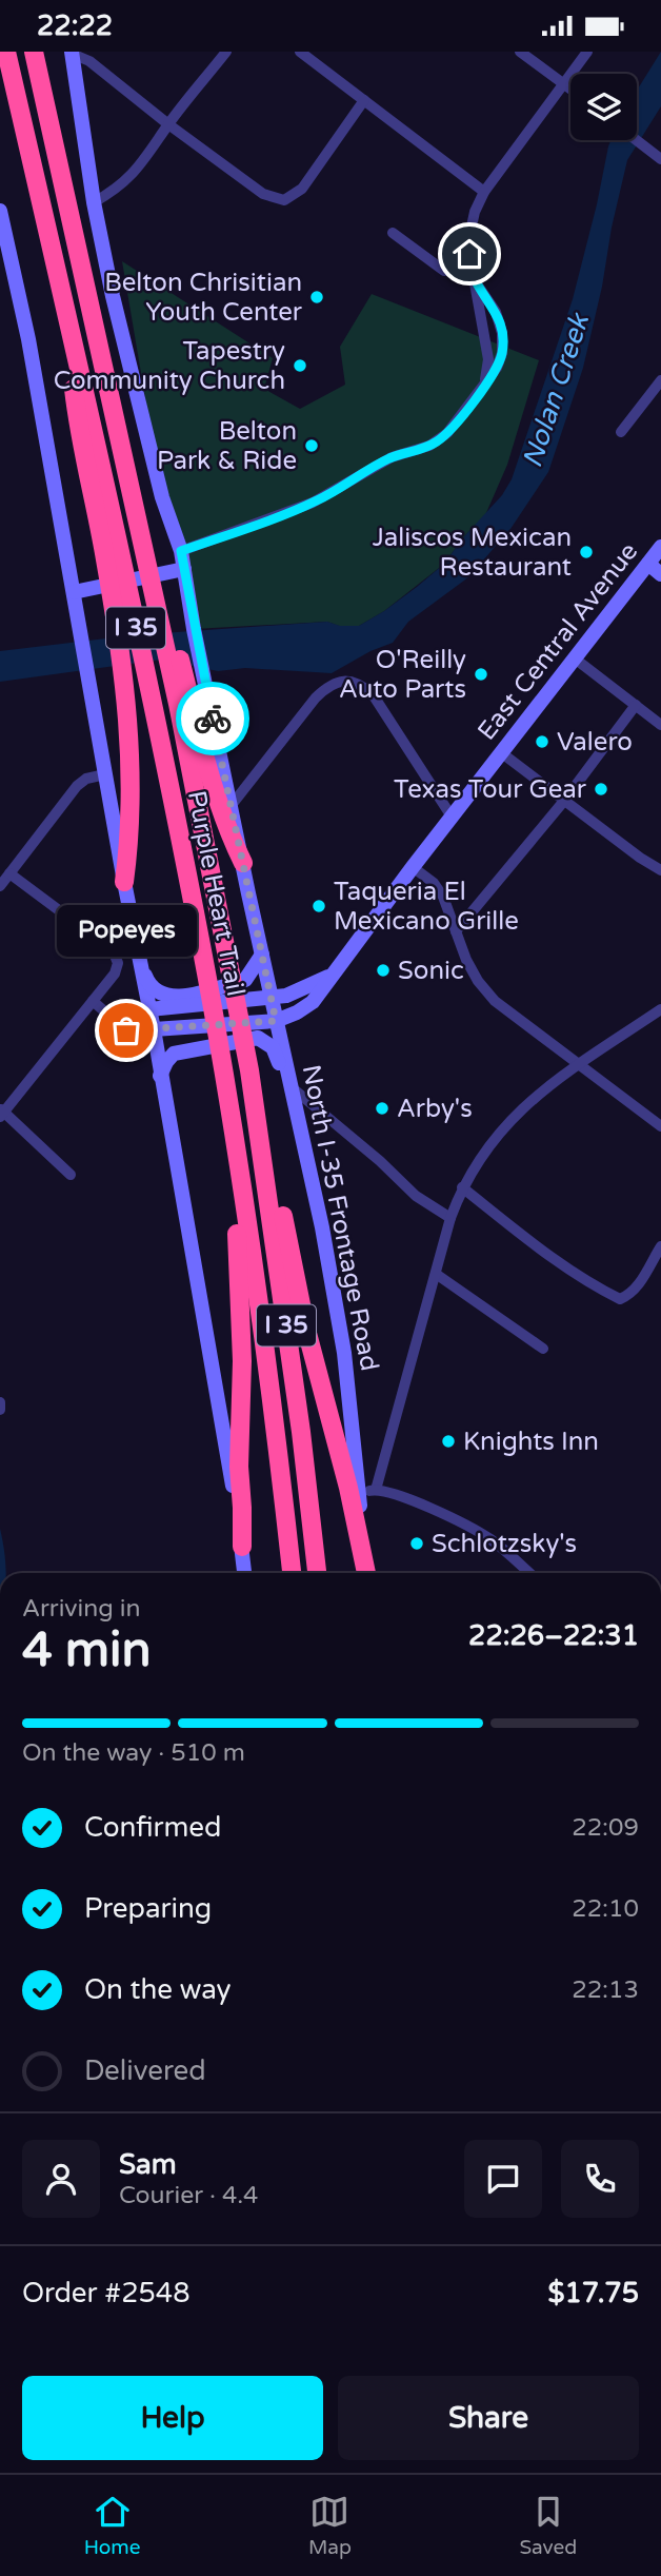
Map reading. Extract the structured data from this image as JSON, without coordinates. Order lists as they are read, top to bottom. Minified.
{"streets":{"highway":["I 35","Purple Heart Trail"],"main road":["East Central Avenue","North I-35 Frontage Road"]},"crossings":[["East Central Avenue","North I-35 Frontage Road"]],"water":["Nolan Creek"],"places":["Belton Chrisitian Youth Center","Tapestry Community Church","Belton Park & Ride","Jaliscos Mexican Restaurant","O'Reilly Auto Parts","Valero","Texas Tour Gear","Taqueria El Mexicano Grille","Sonic","Popeyes","Arby's","Knights Inn","Schlotzsky's"],"page":{"status":"22:22","bubble":"Popeyes","heading":["4 min","Arriving in","22:26–22:31"],"panel":["Sam","Courier · 4.4","Order #2548","$17.75"],"bar":"On the way · 510 m","list":[["Confirmed","22:09"],["Preparing","22:10"],["On the way","22:13"],"Delivered"],"buttons":["Help","Share"],"tabs":["Home","Map","Saved"]}}
